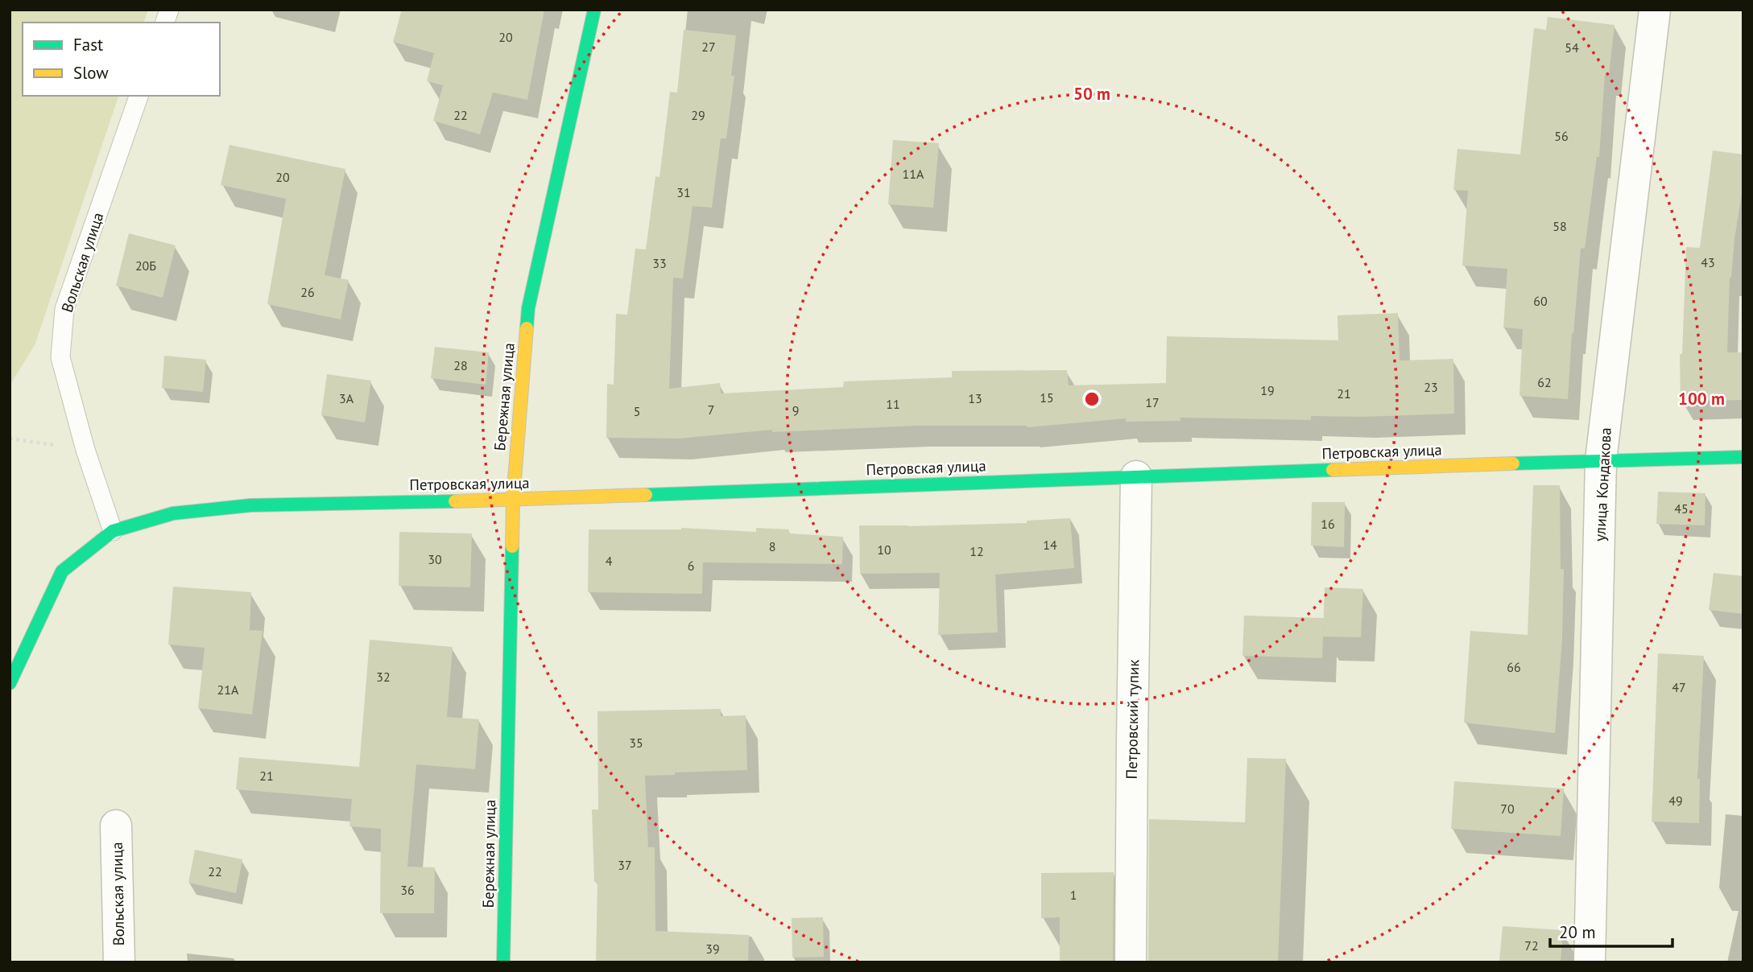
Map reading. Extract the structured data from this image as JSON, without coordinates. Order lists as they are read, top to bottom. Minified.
{"streets":{"main road":["Бережная улица","Петровская улица"],"street":["Вольская улица","улица Кондакова","Петровский тупик"]},"crossings":[["Вольская улица","Петровская улица"],["Бережная улица","Петровская улица"],["Петровская улица","улица Кондакова"],["Петровская улица","Петровский тупик"]],"house_numbers":["20","27","54","22","29","56","11А","20","31","58","43","33","20Б","26","60","28","62","23","19","21","15","3А","13","17","11","7","9","5","45","16","14","8","10","12","30","4","6","66","32","47","21А","35","21","49","70","37","22","36","1","72","39"],"legend":["Fast","Slow"],"scale_bar":"20 m","rings":["50 m","100 m"]}
